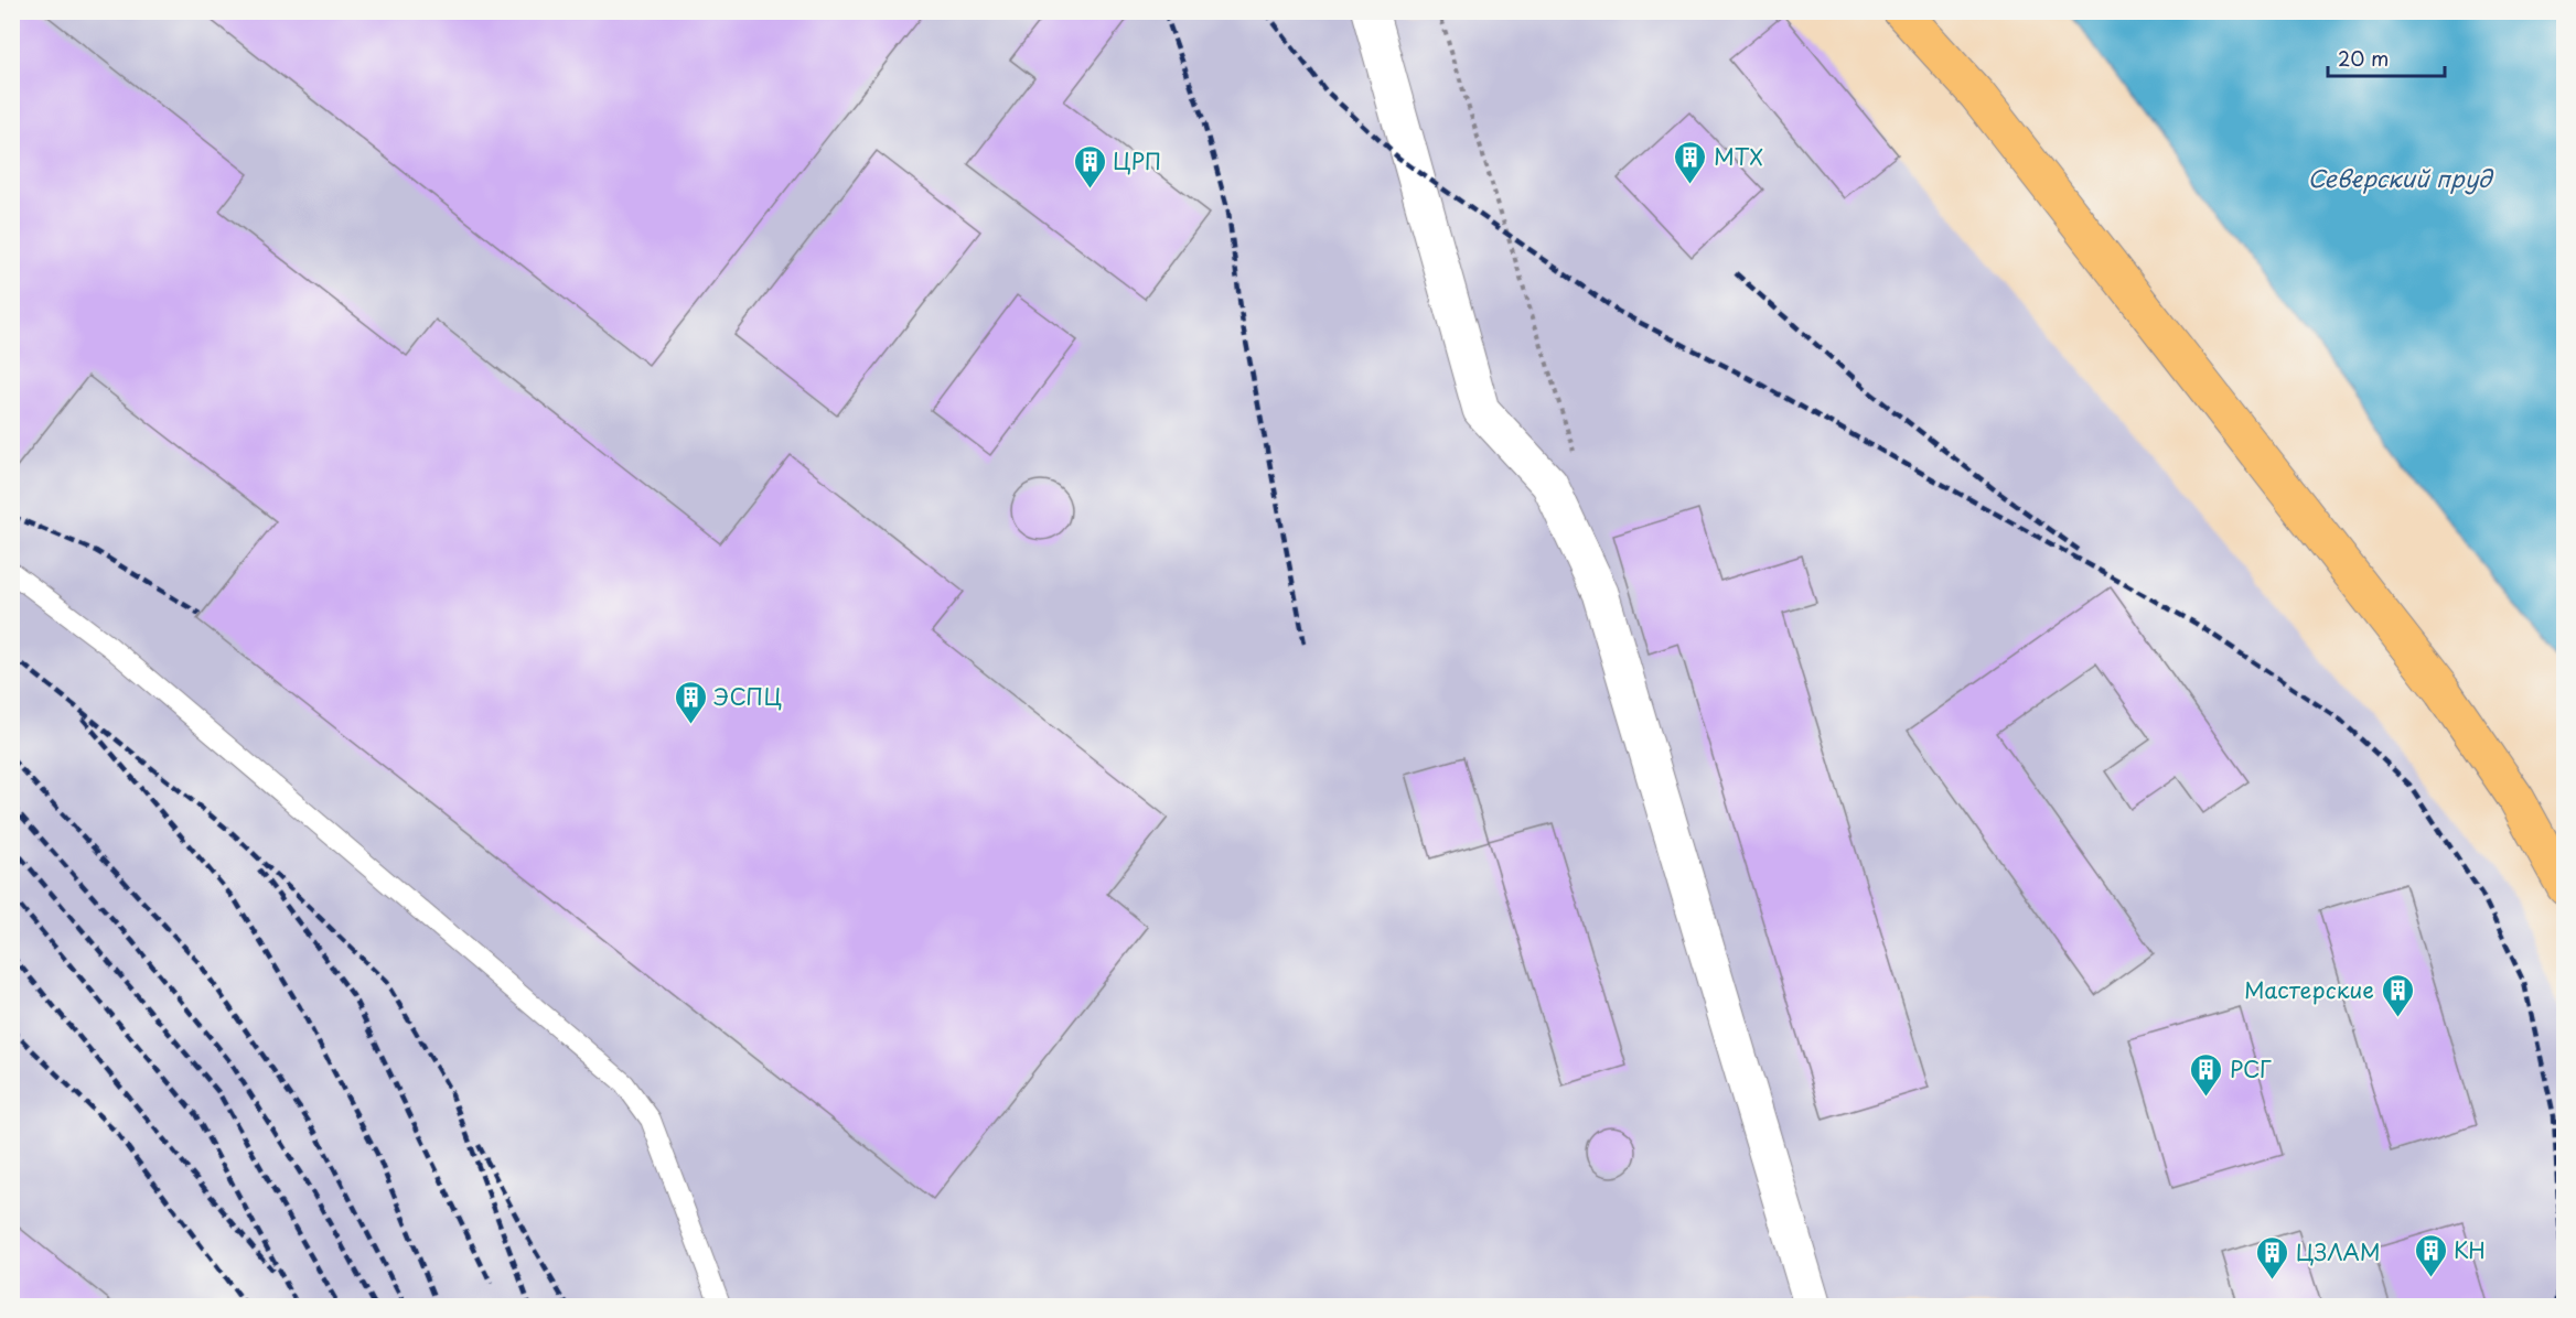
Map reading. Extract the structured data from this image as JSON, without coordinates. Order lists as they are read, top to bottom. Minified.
{"water":["Северский пруд"],"places":{"building":["МТХ","ЦРП","ЭСПЦ","Мастерские","РСГ","КН","ЦЗЛАМ"]},"scale_bar":"20 m"}
